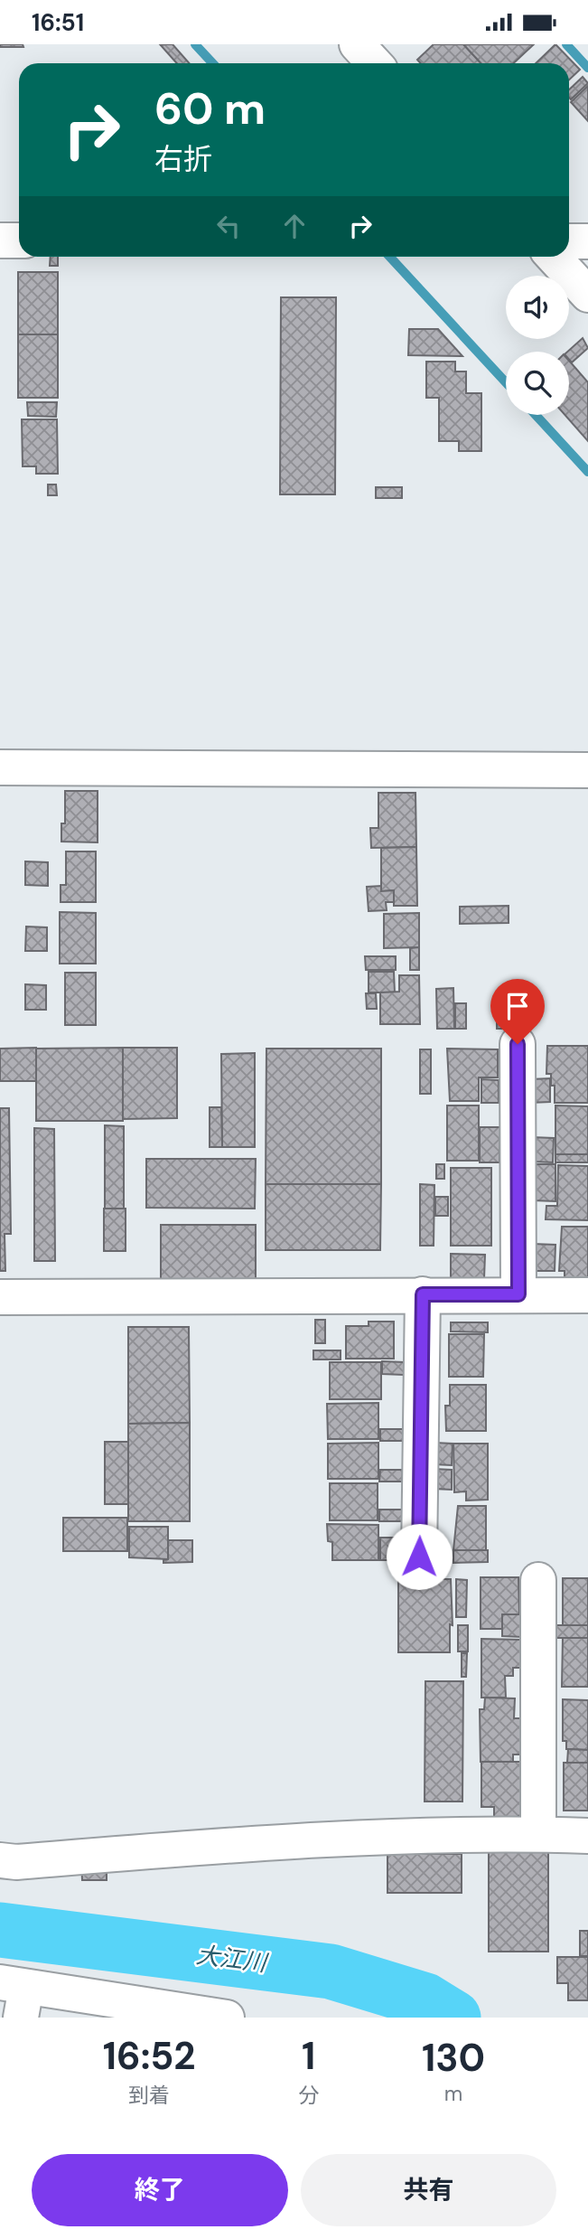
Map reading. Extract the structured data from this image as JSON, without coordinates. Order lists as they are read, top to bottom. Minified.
{"water":["大江川"],"page":{"status":"16:51","turn":["60 m","右折"],"eta":["16:52","到着","1","分","130","m"],"buttons":["終了","共有"]}}
